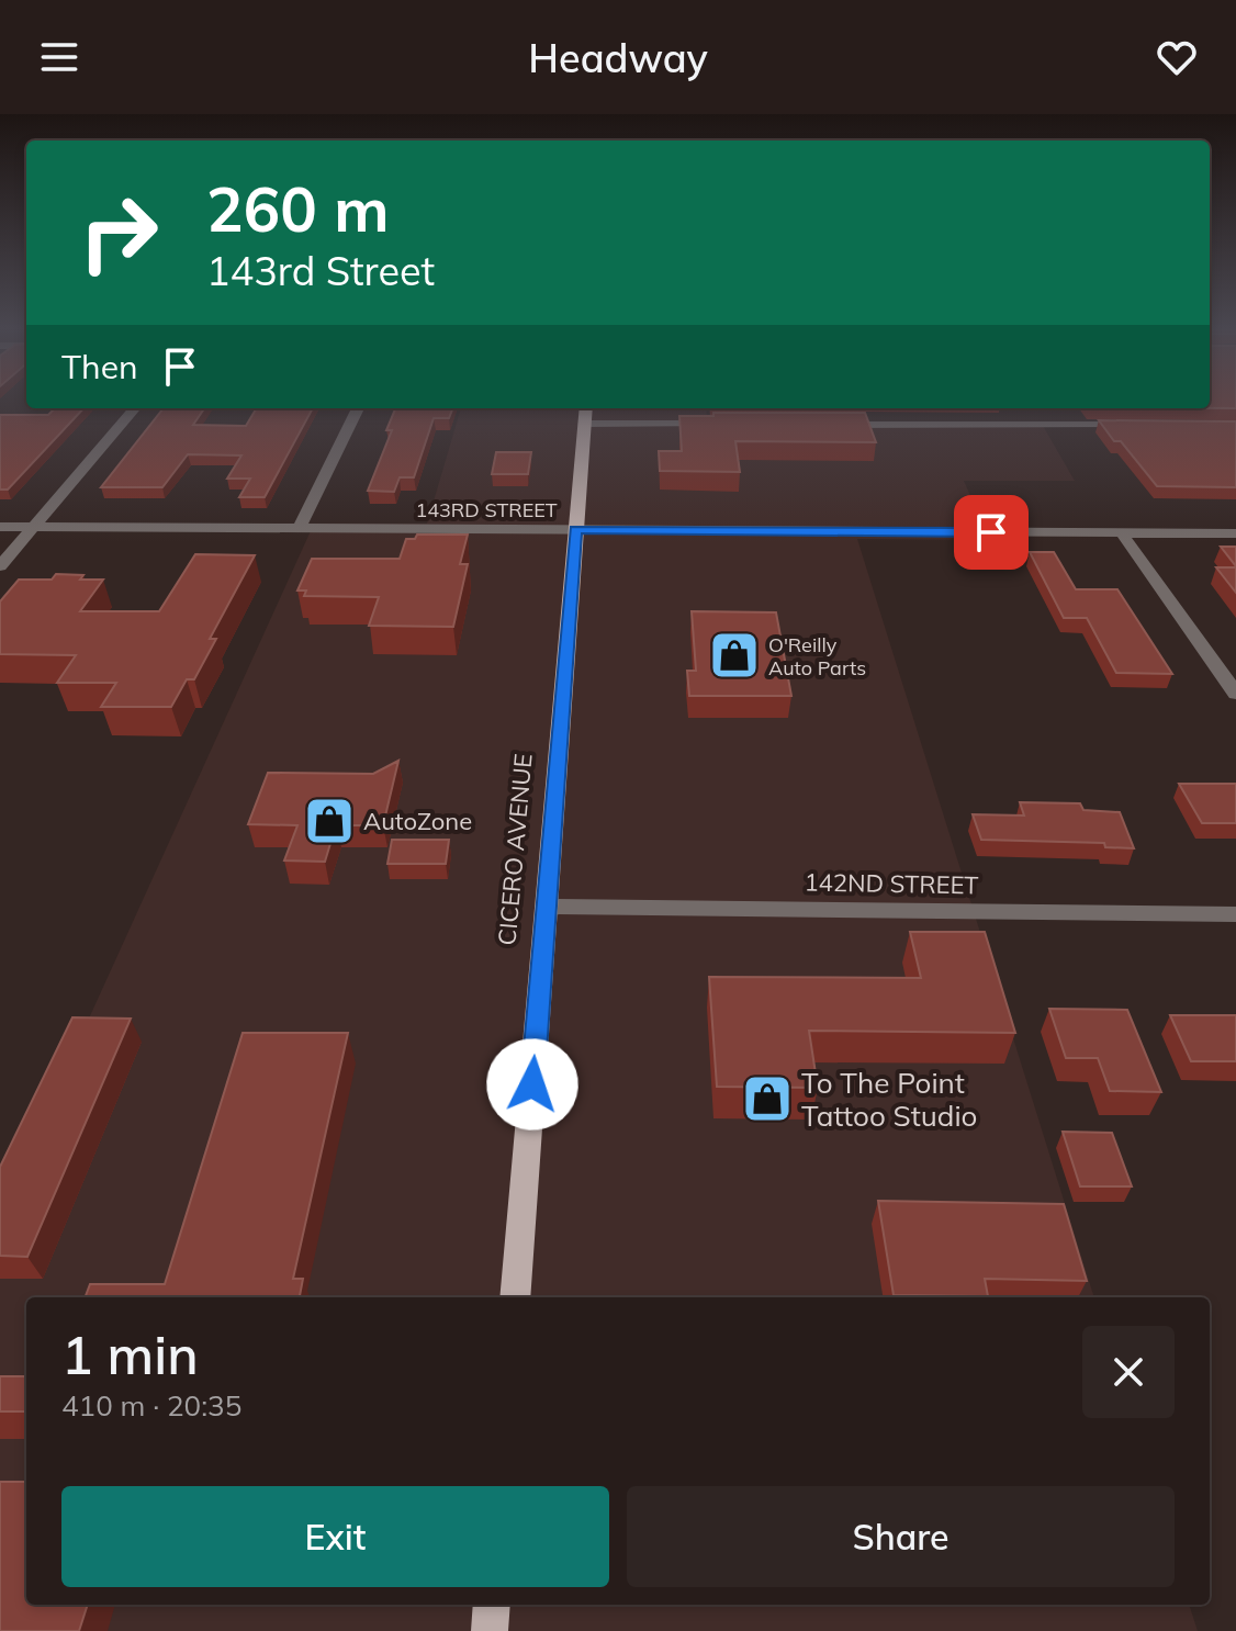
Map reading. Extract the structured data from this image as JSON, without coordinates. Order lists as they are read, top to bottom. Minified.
{"streets":{"main road":["CICERO AVENUE"],"street":["143RD STREET","142ND STREET"]},"crossings":[["143RD STREET","CICERO AVENUE"],["CICERO AVENUE","142ND STREET"]],"places":{"shop":["O'Reilly Auto Parts","AutoZone","To The Point Tattoo Studio"]},"page":{"header":"Headway","turn":["260 m","143rd Street"],"then":"Then","heading":["1 min","410 m · 20:35"],"buttons":["Exit","Share"]}}
